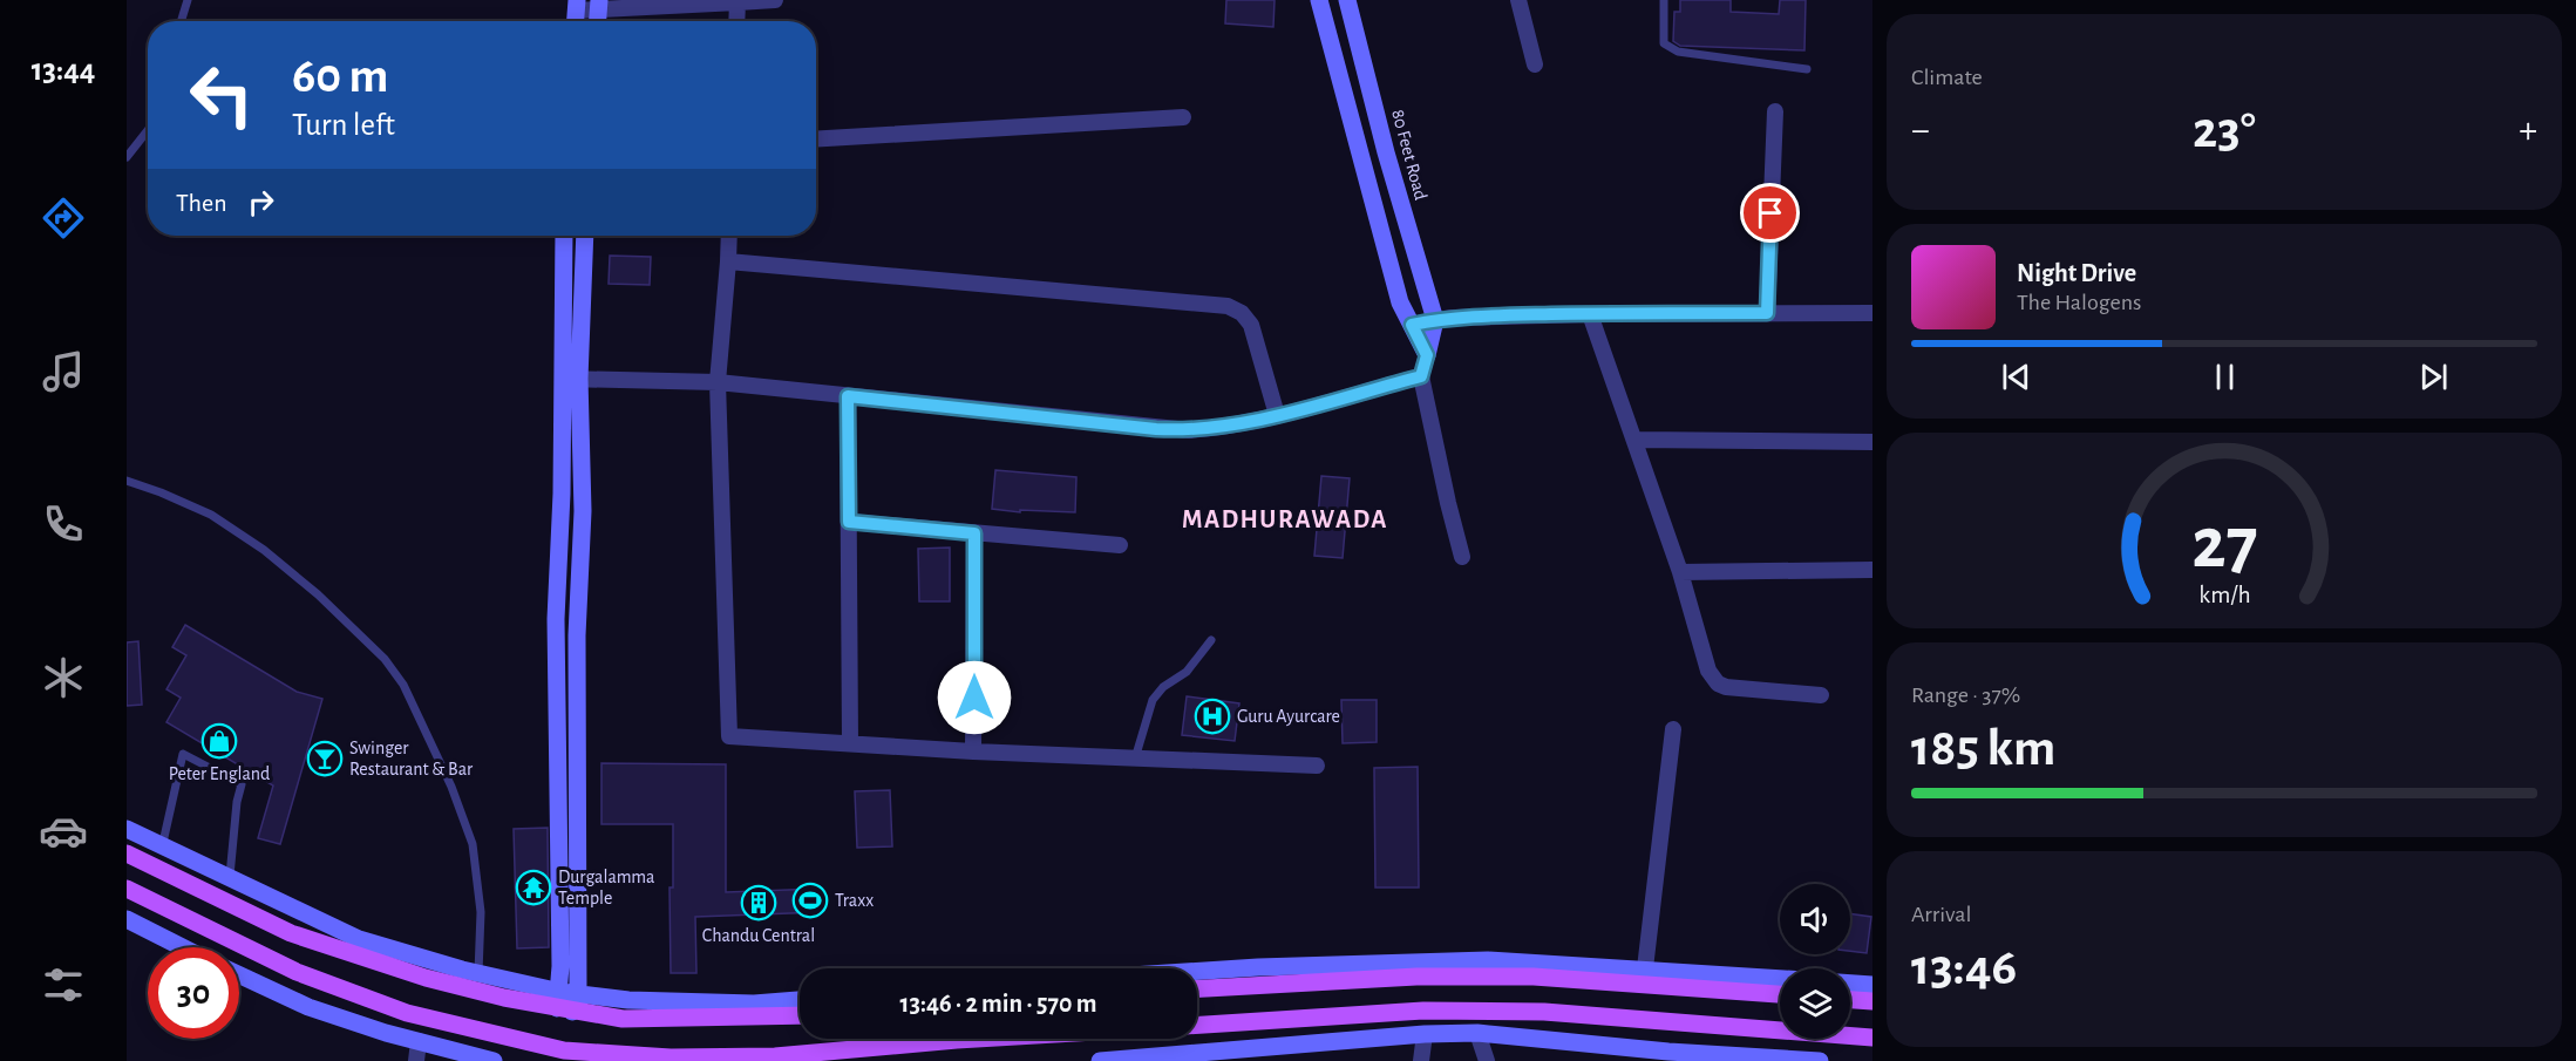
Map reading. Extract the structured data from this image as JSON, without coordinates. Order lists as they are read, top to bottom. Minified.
{"streets":{"street":["80 Feet Road"]},"districts":["MADHURAWADA"],"places":{"hospital":["Guru Ayurcare"],"shop":["Peter England"],"bar":["Swinger Restaurant & Bar"],"temple":["Durgalamma Temple"],"sports":["Traxx"],"building":["Chandu Central"]},"page":{"tabs":"13:44","tile":["Climate",["Range · 37%","185 km"],["Arrival","13:46"]],"turn":["60 m","Turn left"],"heat":["−","23°","+"],"then":"Then","song":["Night Drive","The Halogens"],"limit":"30","trip":"13:46 · 2 min · 570 m","gauge":["27","km/h"]}}
